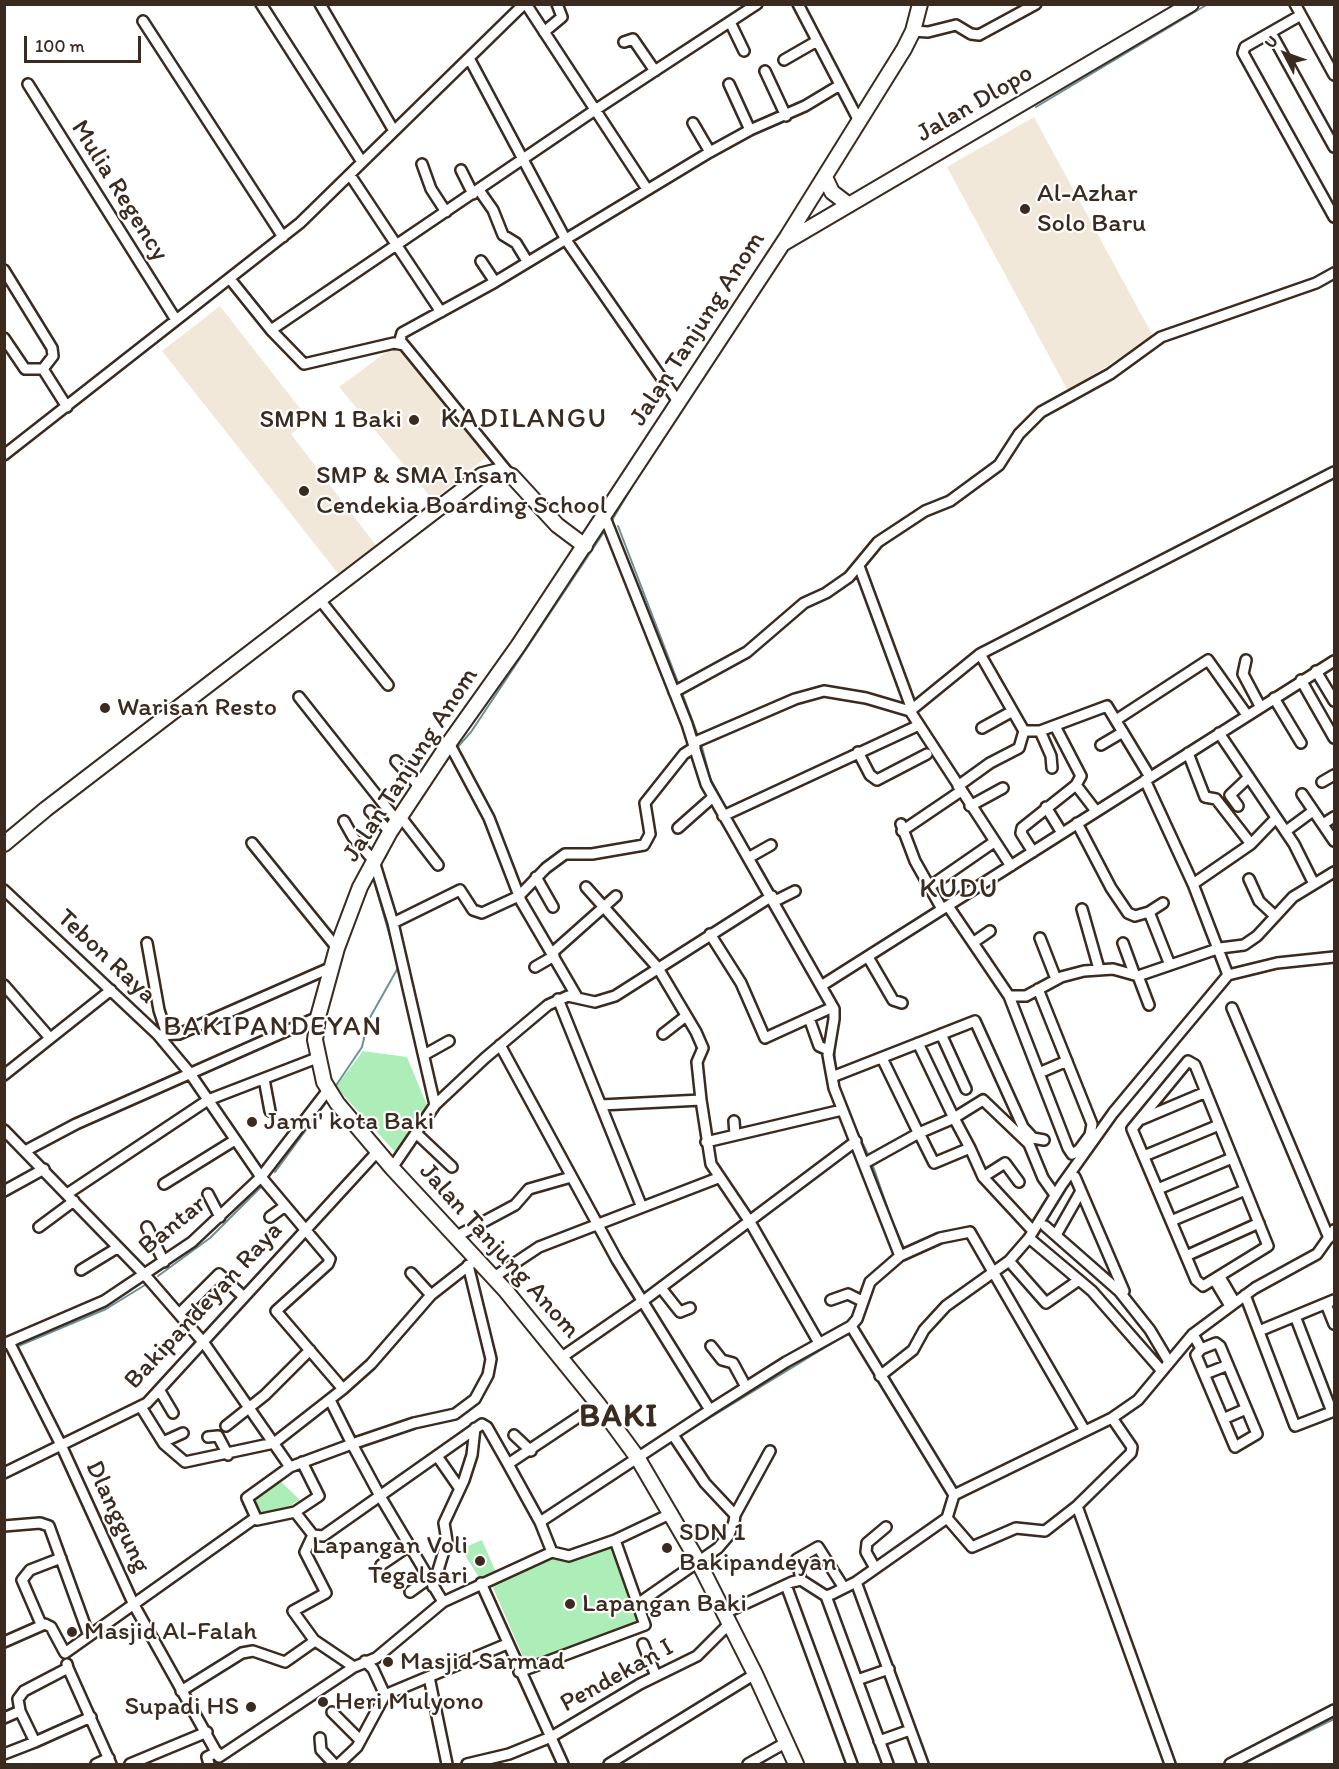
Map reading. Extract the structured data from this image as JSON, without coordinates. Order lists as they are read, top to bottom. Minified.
{"streets":{"main road":["Jalan Dlopo","Jalan Tanjung Anom"],"street":["Mulia Regency","Tebon Raya","Bantar","Bakipandeyan Raya","Dlanggung","Pendekan I"]},"crossings":[["Jalan Dlopo","Jalan Tanjung Anom"],["Jalan Tanjung Anom","Bantar"],["Jalan Tanjung Anom","Bakipandeyan Raya"],["Jalan Tanjung Anom","Pendekan I"],["Tebon Raya","Bantar"],["Tebon Raya","Bakipandeyan Raya"],["Bantar","Dlanggung"],["Bakipandeyan Raya","Dlanggung"]],"districts":["KADILANGU","KUDU","BAKIPANDEYAN","BAKI"],"places":["Al-Azhar Solo Baru","SMPN 1 Baki","SMP & SMA Insan Cendekia Boarding School","Warisan Resto","Jami' kota Baki","SDN 1 Bakipandeyan","Lapangan Voli Tegalsari","Lapangan Baki","Masjid Al-Falah","Masjid Sarmad","Heri Mulyono","Supadi HS"],"scale_bar":"100 m","north":"top left"}
